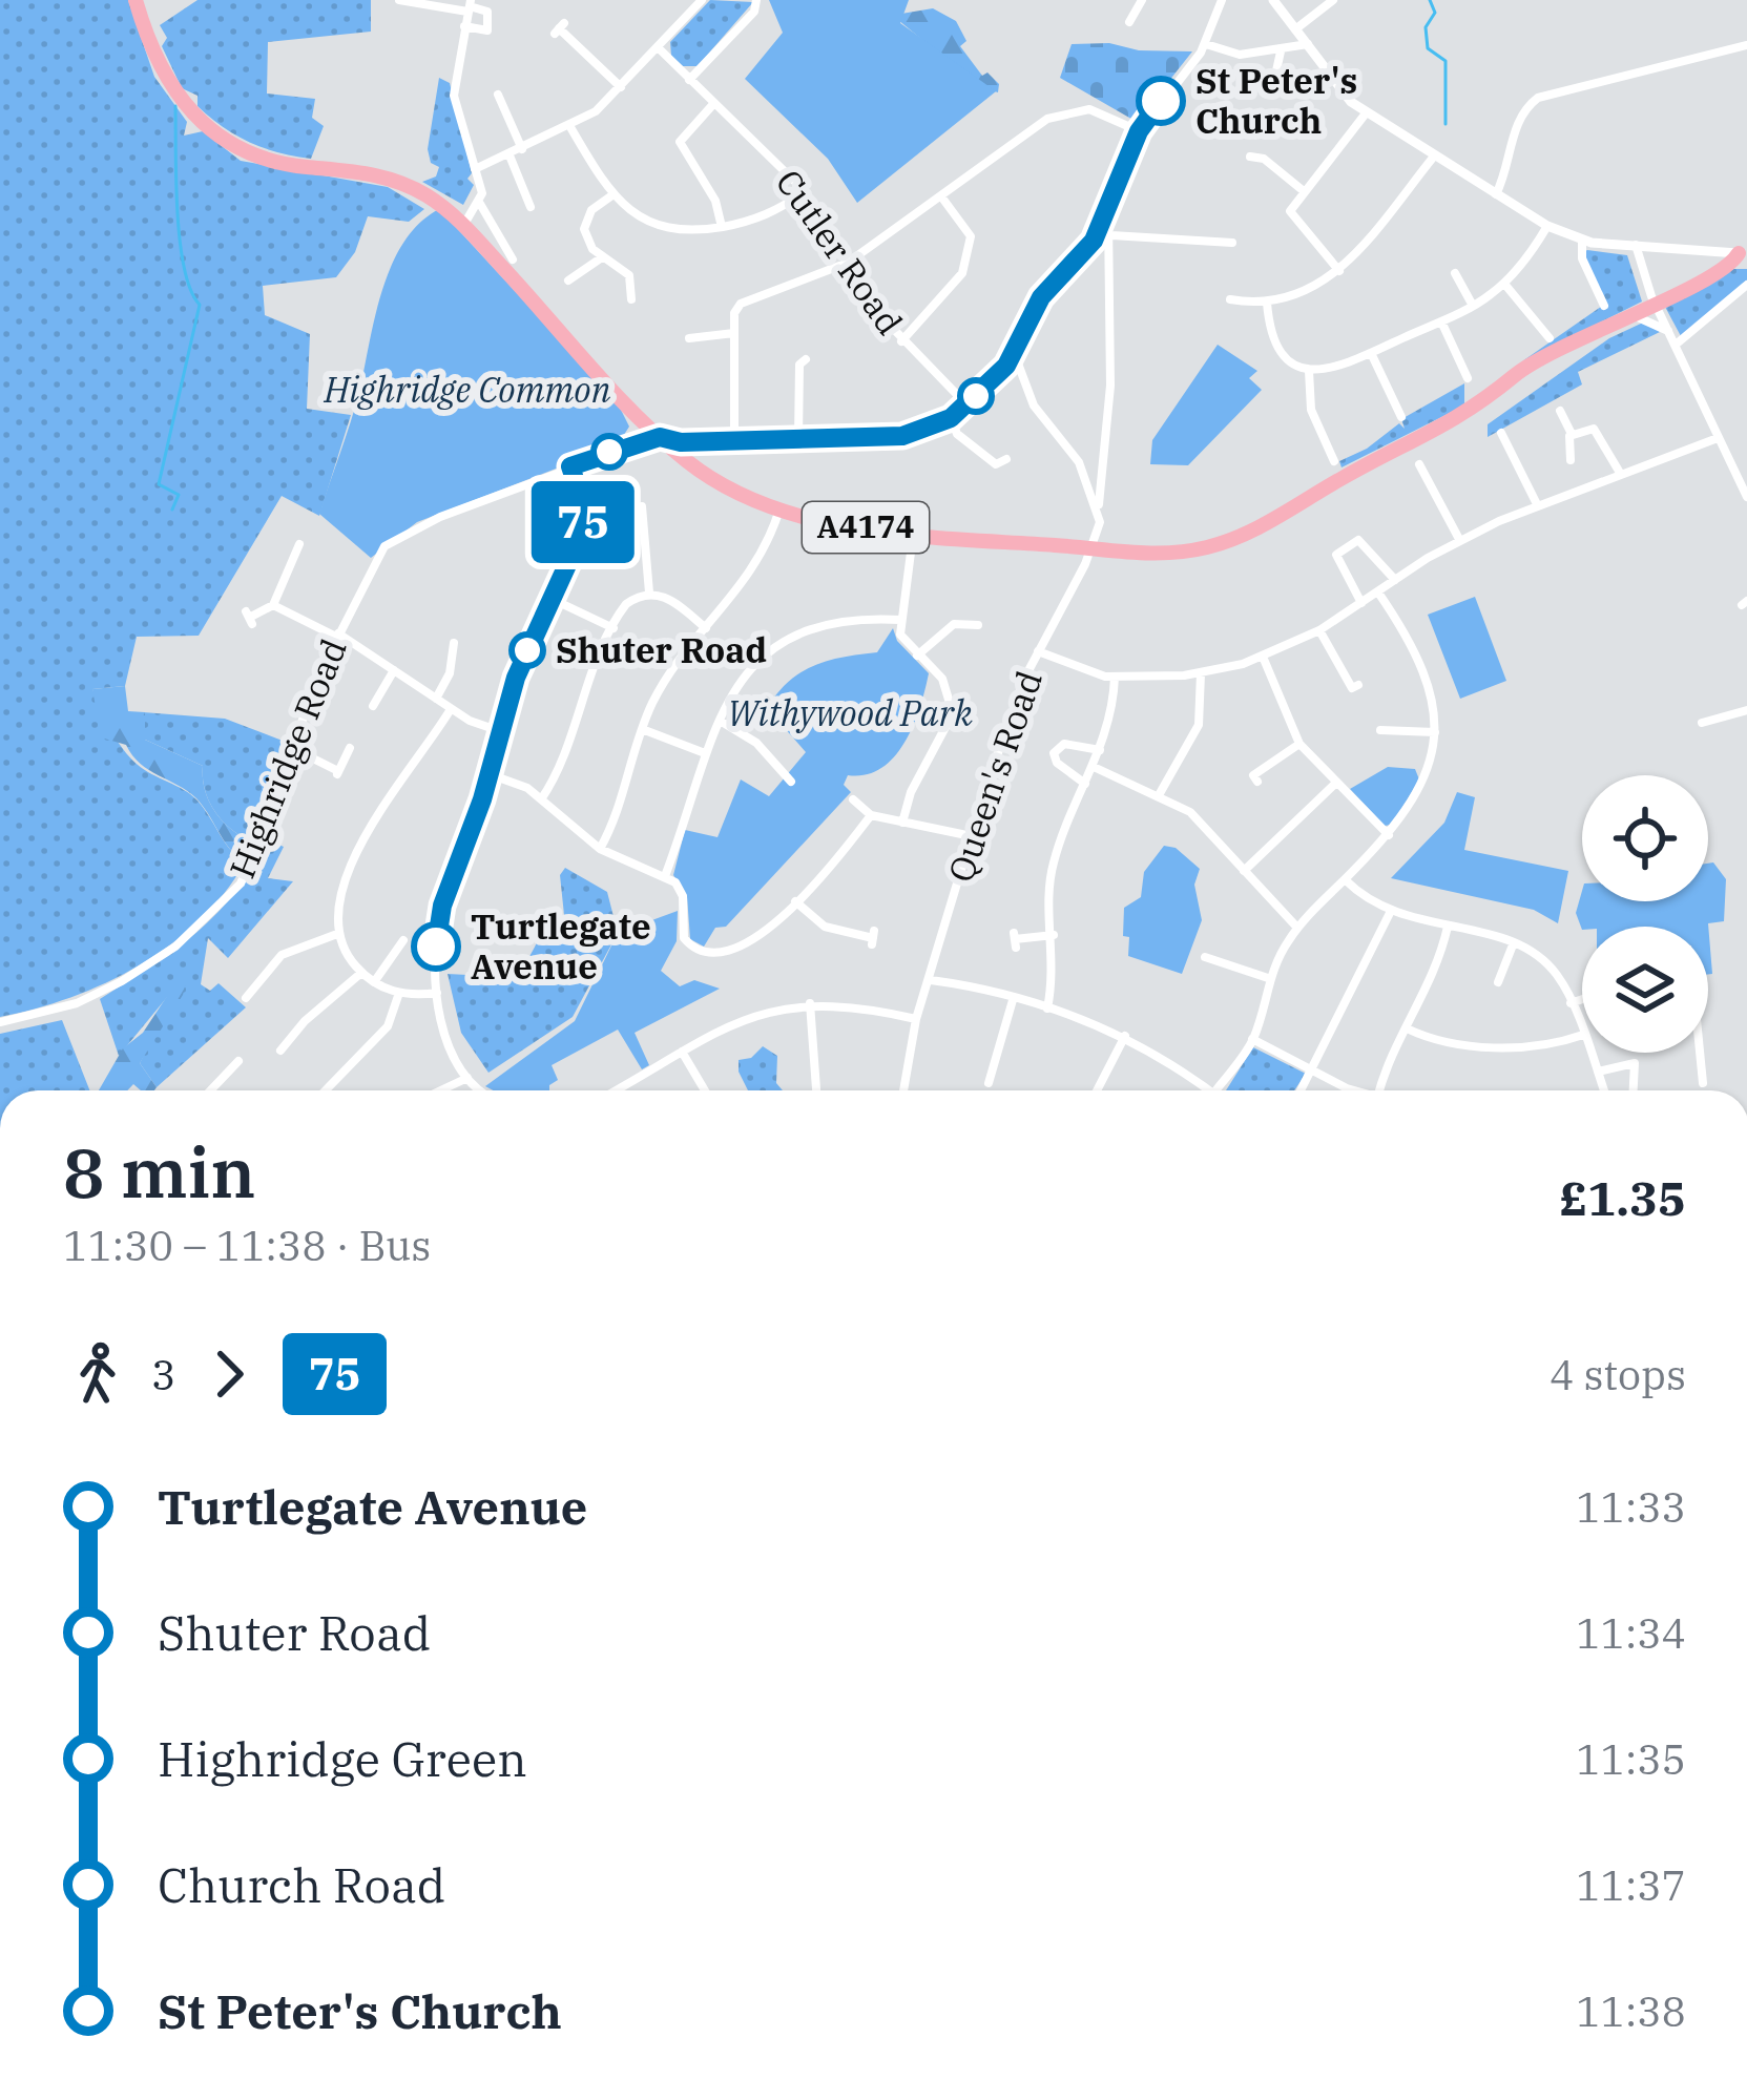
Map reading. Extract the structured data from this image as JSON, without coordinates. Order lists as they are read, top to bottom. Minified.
{"streets":{"highway":["A4174"],"street":["Cutler Road","Highridge Road","Queen's Road"]},"crossings":[["Cutler Road","Highridge Road"],["A4174","Highridge Road"],["A4174","Queen's Road"],["Highridge Road","Queen's Road"]],"parks":["Highridge Common","Withywood Park"],"places":["St Peter's Church","Shuter Road","Turtlegate Avenue"],"lines":["bus line 75"],"page":{"on_map":"75","heading":["8 min","11:30 – 11:38 · Bus","£1.35"],"legs":["3","75","4 stops"],"list":[{"name":"Turtlegate Avenue","value":"11:33"},{"name":"Shuter Road","value":"11:34"},{"name":"Highridge Green","value":"11:35"},{"name":"Church Road","value":"11:37"},{"name":"St Peter's Church","value":"11:38"}]}}
